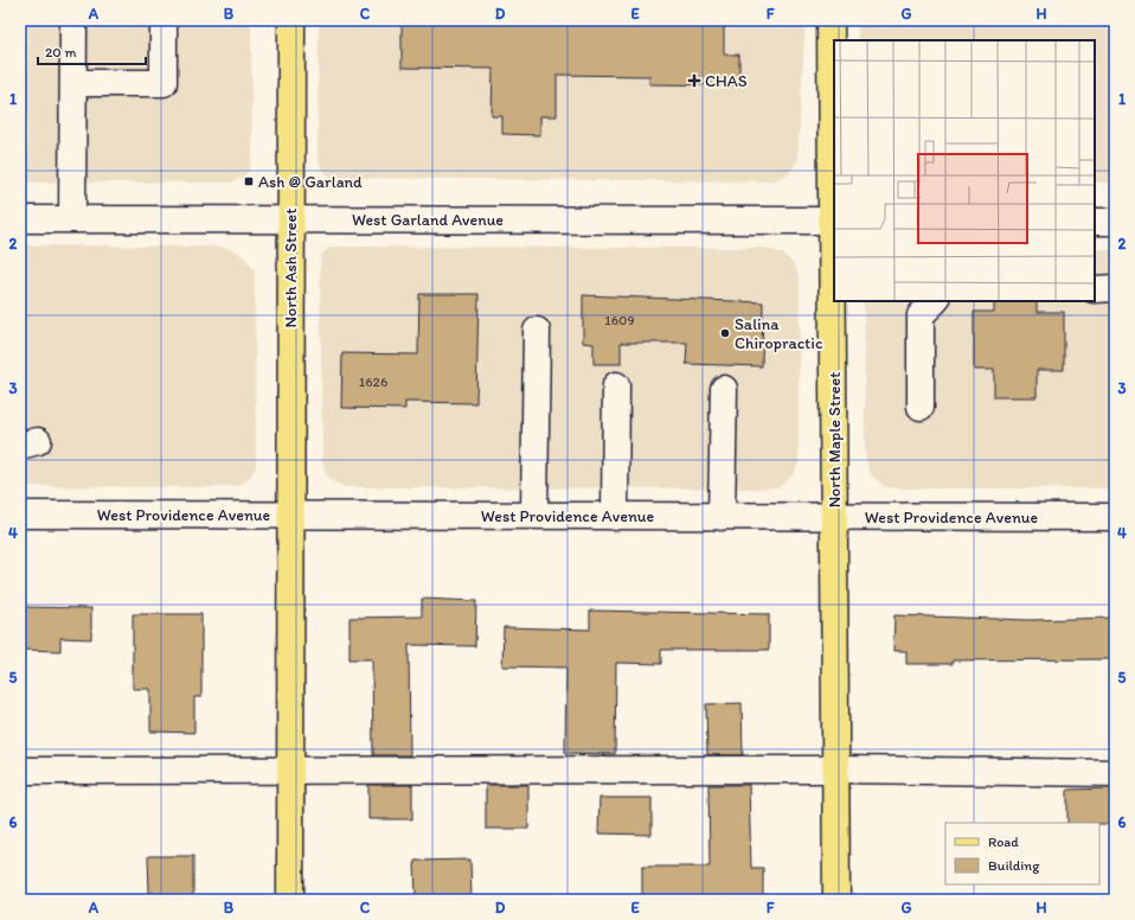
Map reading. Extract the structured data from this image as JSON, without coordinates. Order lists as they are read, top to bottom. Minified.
{"streets":{"main road":["North Ash Street","North Maple Street"],"street":["West Garland Avenue","West Providence Avenue"]},"crossings":[["West Garland Avenue","North Ash Street"],["West Garland Avenue","North Maple Street"],["North Ash Street","West Providence Avenue"],["North Maple Street","West Providence Avenue"]],"places":{"health":["CHAS"],"transit":["Ash @ Garland"],"other":["Salina Chiropractic"]},"house_numbers":["1609","1626"],"legend":["Road","Building"],"scale_bar":"20 m","grid":{"columns":["A","B","C","D","E","F","G","H"],"rows":["1","2","3","4","5","6"]}}
